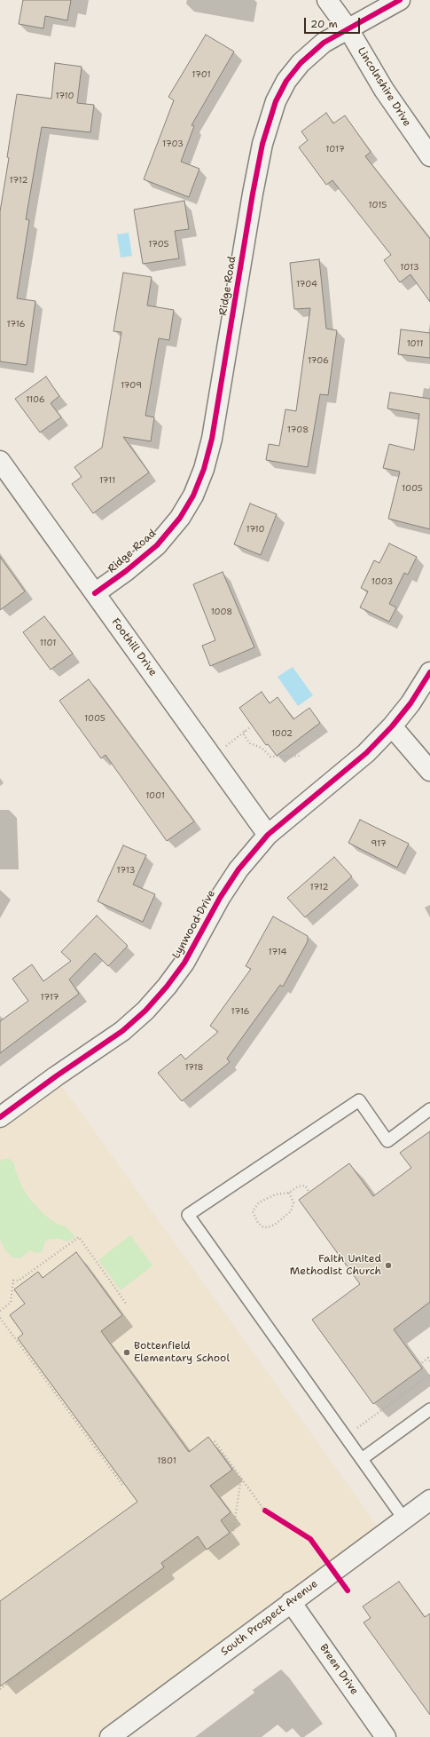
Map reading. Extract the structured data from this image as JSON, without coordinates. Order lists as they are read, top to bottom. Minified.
{"streets":{"street":["Lincolnshire Drive","Ridge Road","Foothill Drive","Lynwood Drive","South Prospect Avenue","Breen Drive"]},"crossings":[["Lincolnshire Drive","Ridge Road"],["Ridge Road","Foothill Drive"],["Foothill Drive","Lynwood Drive"],["South Prospect Avenue","Breen Drive"]],"places":["Faith United Methodist Church","Bottenfield Elementary School"],"house_numbers":["1701","1710","1703","1017","1712","1015","1705","1013","1704","1716","1011","1706","1709","1106","1708","1711","1005","1710","1003","1008","1101","1005","1002","1001","917","1713","1712","1714","1717","1716","1718","1801"],"scale_bar":"20 m"}
